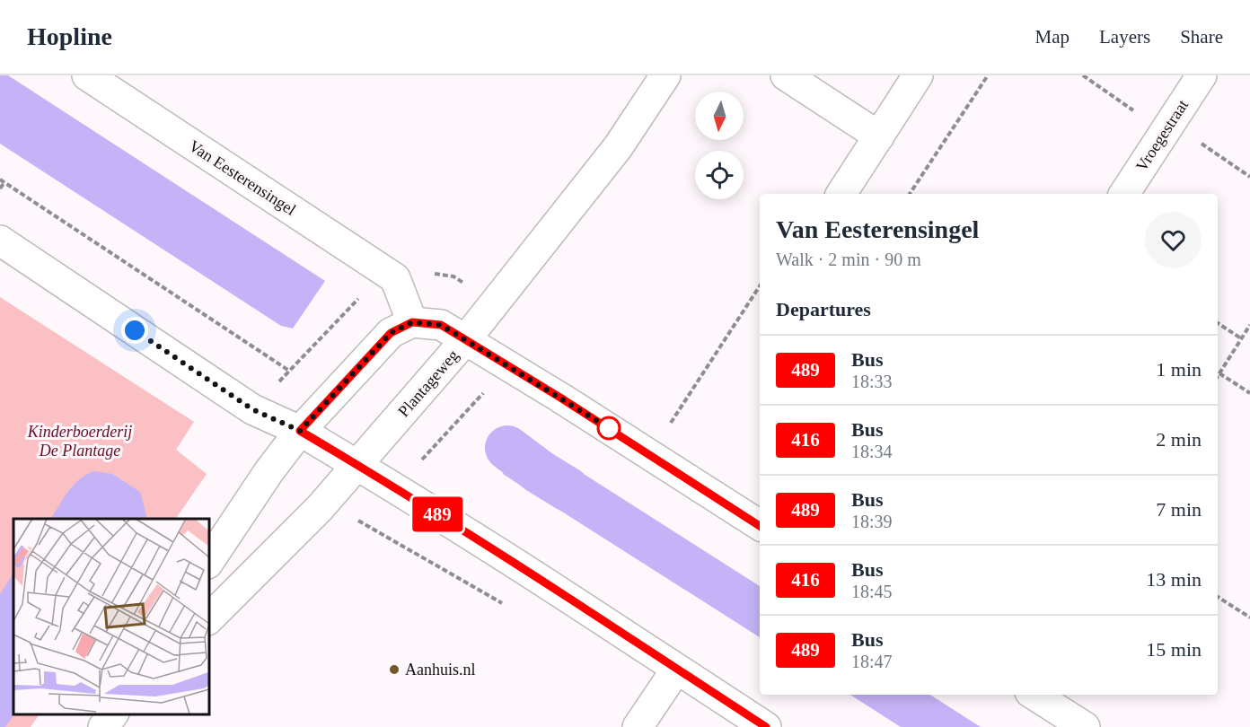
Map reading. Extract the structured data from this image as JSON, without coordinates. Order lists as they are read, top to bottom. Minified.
{"streets":{"street":["Vroegestraat","Van Eesterensingel","Plantageweg"]},"parks":["Kinderboerderij De Plantage"],"places":["Aanhuis.nl"],"lines":["bus line 489"],"north":"bottom","page":{"header":"Hopline","nav":["Map","Layers","Share"],"on_map":"489","heading":[["Van Eesterensingel","Walk · 2 min · 90 m"],"Departures"],"list":[{"mark":"489","name":"Bus","note":"18:33","value":"1 min"},{"mark":"416","name":"Bus","note":"18:34","value":"2 min"},{"mark":"489","name":"Bus","note":"18:39","value":"7 min"},{"mark":"416","name":"Bus","note":"18:45","value":"13 min"},{"mark":"489","name":"Bus","note":"18:47","value":"15 min"}]}}
